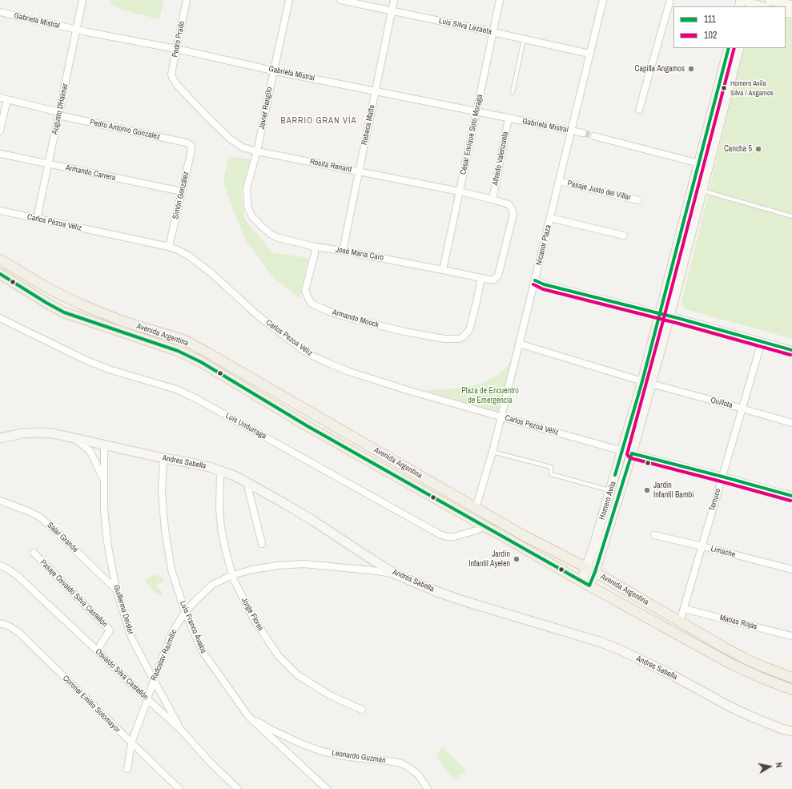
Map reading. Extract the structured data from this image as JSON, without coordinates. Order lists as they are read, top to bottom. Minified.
{"streets":{"main road":["Avenida Argentina","Andrés Sabella","Homero Ávila"],"street":["Gabriela Mistral","Luis Silva Lezaeta","Pedro Prado","Javier Rengifo","Augusto D´Halmar","Rebeca Matte","Pedro Antonio González","César Enrique Soto Moraga","Alfredo Valenzuela","Rosita Renard","Armando Carrera","Pasaje Justo del Villar","Simón González","Carlos Pezoa Véliz","Nicanor Plaza","José María Caro","Armando Moock","Quillota","Luis Undurraga","Temuco","Salar Grande","Limache","Pasaje Osvaldo Silva Castellón","Guillermo Deisler","Jorge Flores","Matías Rojas","Luis Franco Ávalos","Radoslav Razmilic","Osvaldo Silva Castellón","Coronel Emilio Sotomayor","Leonardo Guzmán"]},"crossings":[["Gabriela Mistral","Pedro Prado"],["Gabriela Mistral","Javier Rengifo"],["Gabriela Mistral","Augusto D´Halmar"],["Gabriela Mistral","Rebeca Matte"],["Gabriela Mistral","César Enrique Soto Moraga"],["Gabriela Mistral","Alfredo Valenzuela"],["Gabriela Mistral","Nicanor Plaza"],["Luis Silva Lezaeta","Rebeca Matte"],["Luis Silva Lezaeta","César Enrique Soto Moraga"],["Luis Silva Lezaeta","Nicanor Plaza"],["Pedro Prado","Rosita Renard"],["Javier Rengifo","Rosita Renard"],["Javier Rengifo","José María Caro"],["Augusto D´Halmar","Pedro Antonio González"],["Augusto D´Halmar","Armando Carrera"],["Augusto D´Halmar","Carlos Pezoa Véliz"],["Rebeca Matte","Rosita Renard"],["Rebeca Matte","José María Caro"],["Pedro Antonio González","Simón González"],["César Enrique Soto Moraga","Rosita Renard"],["César Enrique Soto Moraga","José María Caro"],["Alfredo Valenzuela","Rosita Renard"],["Rosita Renard","José María Caro"],["Armando Carrera","Simón González"],["Pasaje Justo del Villar","Nicanor Plaza"],["Simón González","Carlos Pezoa Véliz"],["Carlos Pezoa Véliz","Nicanor Plaza"],["Carlos Pezoa Véliz","Temuco"],["Carlos Pezoa Véliz","Homero Ávila"],["Nicanor Plaza","Avenida Argentina"],["Nicanor Plaza","Quillota"],["José María Caro","Armando Moock"],["Avenida Argentina","Luis Undurraga"],["Avenida Argentina","Temuco"],["Avenida Argentina","Homero Ávila"],["Quillota","Temuco"],["Quillota","Homero Ávila"],["Andrés Sabella","Guillermo Deisler"],["Andrés Sabella","Jorge Flores"],["Andrés Sabella","Luis Franco Ávalos"],["Andrés Sabella","Radoslav Razmilic"],["Temuco","Limache"],["Temuco","Matías Rojas"],["Salar Grande","Guillermo Deisler"],["Pasaje Osvaldo Silva Castellón","Osvaldo Silva Castellón"],["Guillermo Deisler","Radoslav Razmilic"],["Guillermo Deisler","Osvaldo Silva Castellón"],["Jorge Flores","Radoslav Razmilic"],["Luis Franco Ávalos","Radoslav Razmilic"],["Luis Franco Ávalos","Leonardo Guzmán"],["Radoslav Razmilic","Osvaldo Silva Castellón"],["Radoslav Razmilic","Coronel Emilio Sotomayor"]],"districts":["BARRIO GRAN VÍA"],"parks":["Plaza de Encuentro de Emergencia"],"places":["Capilla Angamos","Homero Ávila Silva / Angamos","Cancha 5","Jardin Infantil Bambi","Jardín Infantil Ayelen"],"lines":["transit line 111","transit line 102"],"legend":["111","102"],"north":"right"}
